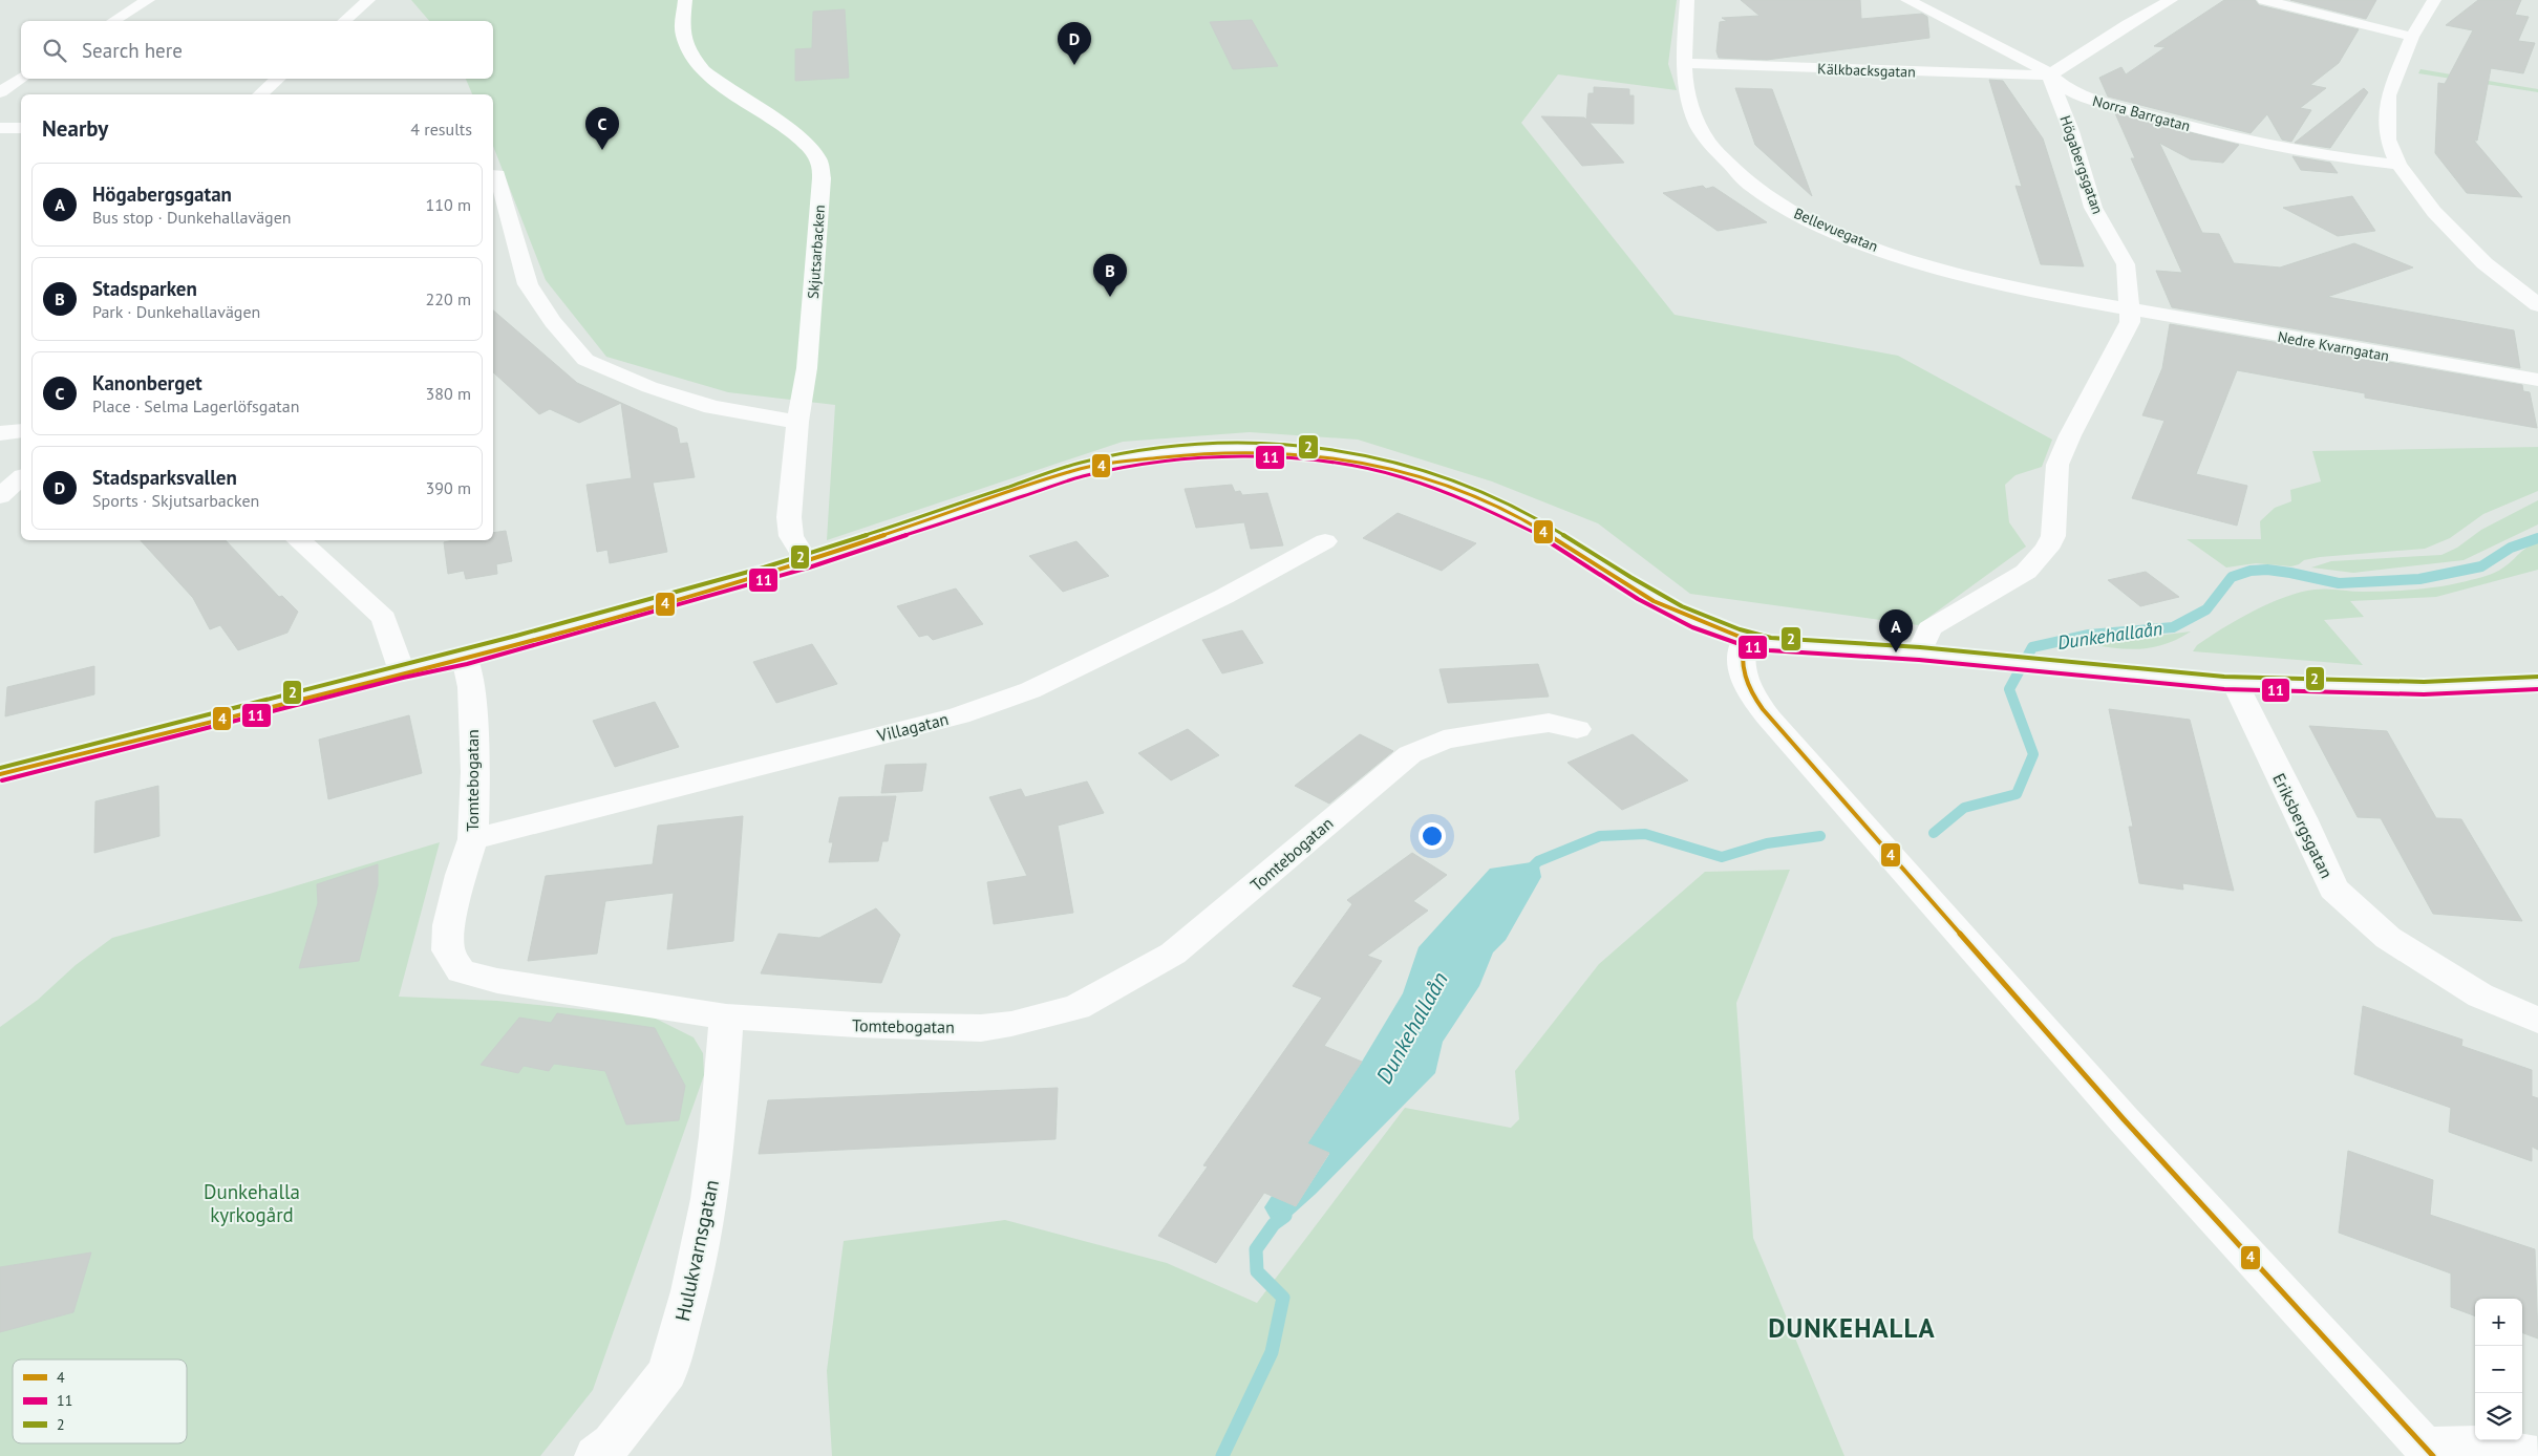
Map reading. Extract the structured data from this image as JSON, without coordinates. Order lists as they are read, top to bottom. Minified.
{"streets":{"street":["Kälkbacksgatan","Norra Barrgatan","Högabergsgatan","Bellevuegatan","Skjutsarbacken","Nedre Kvarngatan","Villagatan","Tomtebogatan","Eriksbergsgatan","Hulukvarnsgatan"]},"crossings":[["Kälkbacksgatan","Norra Barrgatan"],["Kälkbacksgatan","Högabergsgatan"],["Kälkbacksgatan","Bellevuegatan"],["Norra Barrgatan","Högabergsgatan"],["Högabergsgatan","Bellevuegatan"],["Högabergsgatan","Nedre Kvarngatan"],["Bellevuegatan","Nedre Kvarngatan"],["Villagatan","Tomtebogatan"],["Tomtebogatan","Hulukvarnsgatan"]],"districts":["DUNKEHALLA"],"water":["Dunkehallaån"],"parks":["Dunkehalla kyrkogård"],"lines":["transit line 2","transit line 4","transit line 11"],"legend":["4","11","2"],"page":{"search":"Search here","pins":["D","C","B","A"],"heading":["Nearby","4 results"],"list":[{"mark":"A","name":"Högabergsgatan","note":"Bus stop · Dunkehallavägen","value":"110 m"},{"mark":"B","name":"Stadsparken","note":"Park · Dunkehallavägen","value":"220 m"},{"mark":"C","name":"Kanonberget","note":"Place · Selma Lagerlöfsgatan","value":"380 m"},{"mark":"D","name":"Stadsparksvallen","note":"Sports · Skjutsarbacken","value":"390 m"}],"map_buttons":["+","−"]}}
